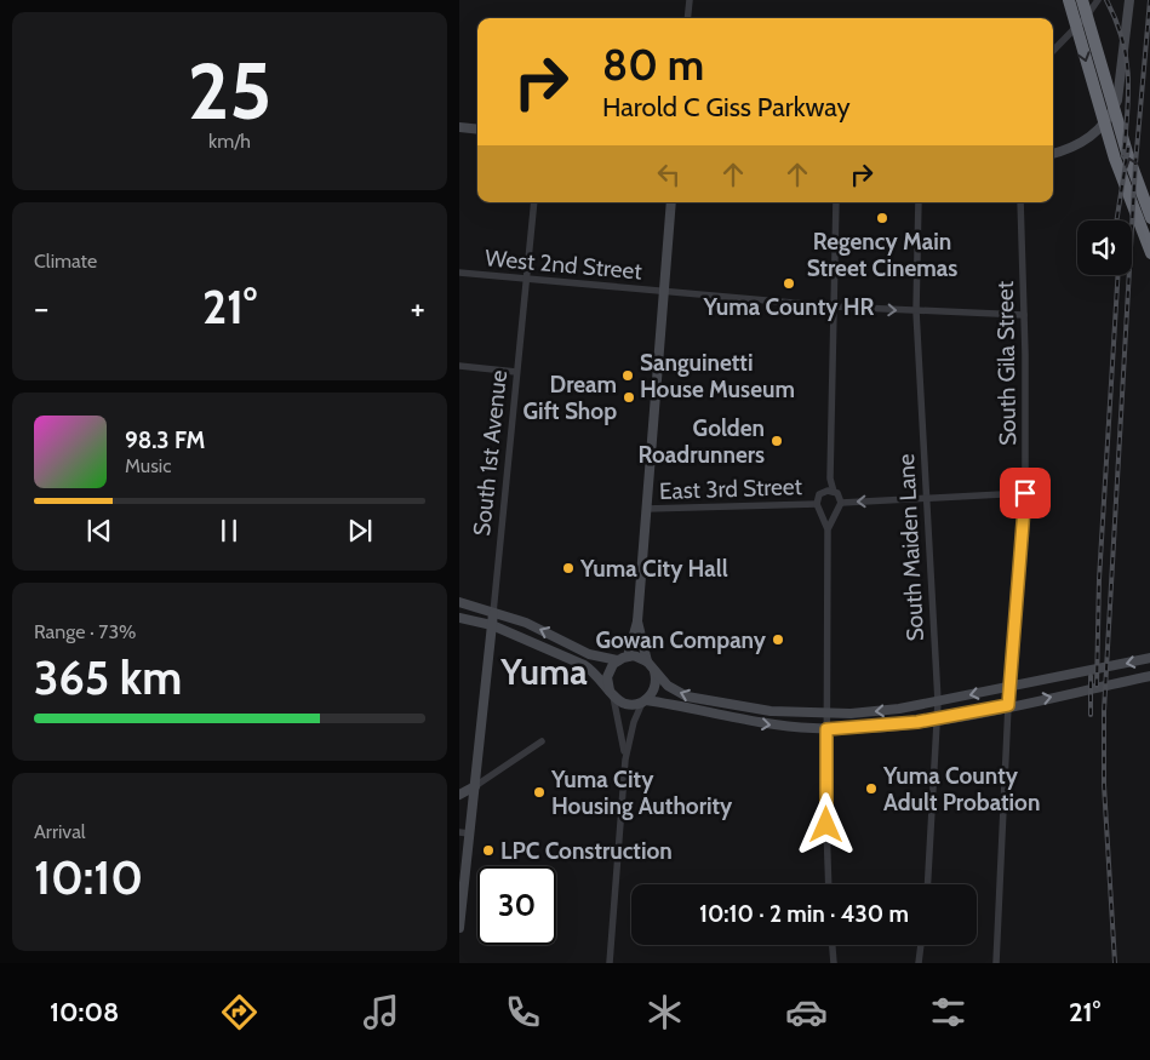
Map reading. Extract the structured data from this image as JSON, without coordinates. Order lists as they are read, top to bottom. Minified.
{"streets":{"main road":["South 1st Avenue"],"street":["West 2nd Street","South Gila Street","East 3rd Street","South Maiden Lane"]},"crossings":[["West 2nd Street","South Gila Street"],["West 2nd Street","South 1st Avenue"],["West 2nd Street","South Maiden Lane"]],"districts":["Yuma"],"places":["Regency Main Street Cinemas","Yuma County HR","Sanguinetti House Museum","Dream Gift Shop","Golden Roadrunners","Yuma City Hall","Gowan Company","Yuma County Adult Probation","Yuma City Housing Authority","LPC Construction"],"page":{"tile":[["25","km/h"],"Climate",["Range · 73%","365 km"],["Arrival","10:10"]],"turn":["80 m","Harold C Giss Parkway"],"heat":["−","21°","+"],"song":["98.3 FM","Music"],"limit":"30","trip":"10:10 · 2 min · 430 m","tabs":["10:08","21°"]}}
